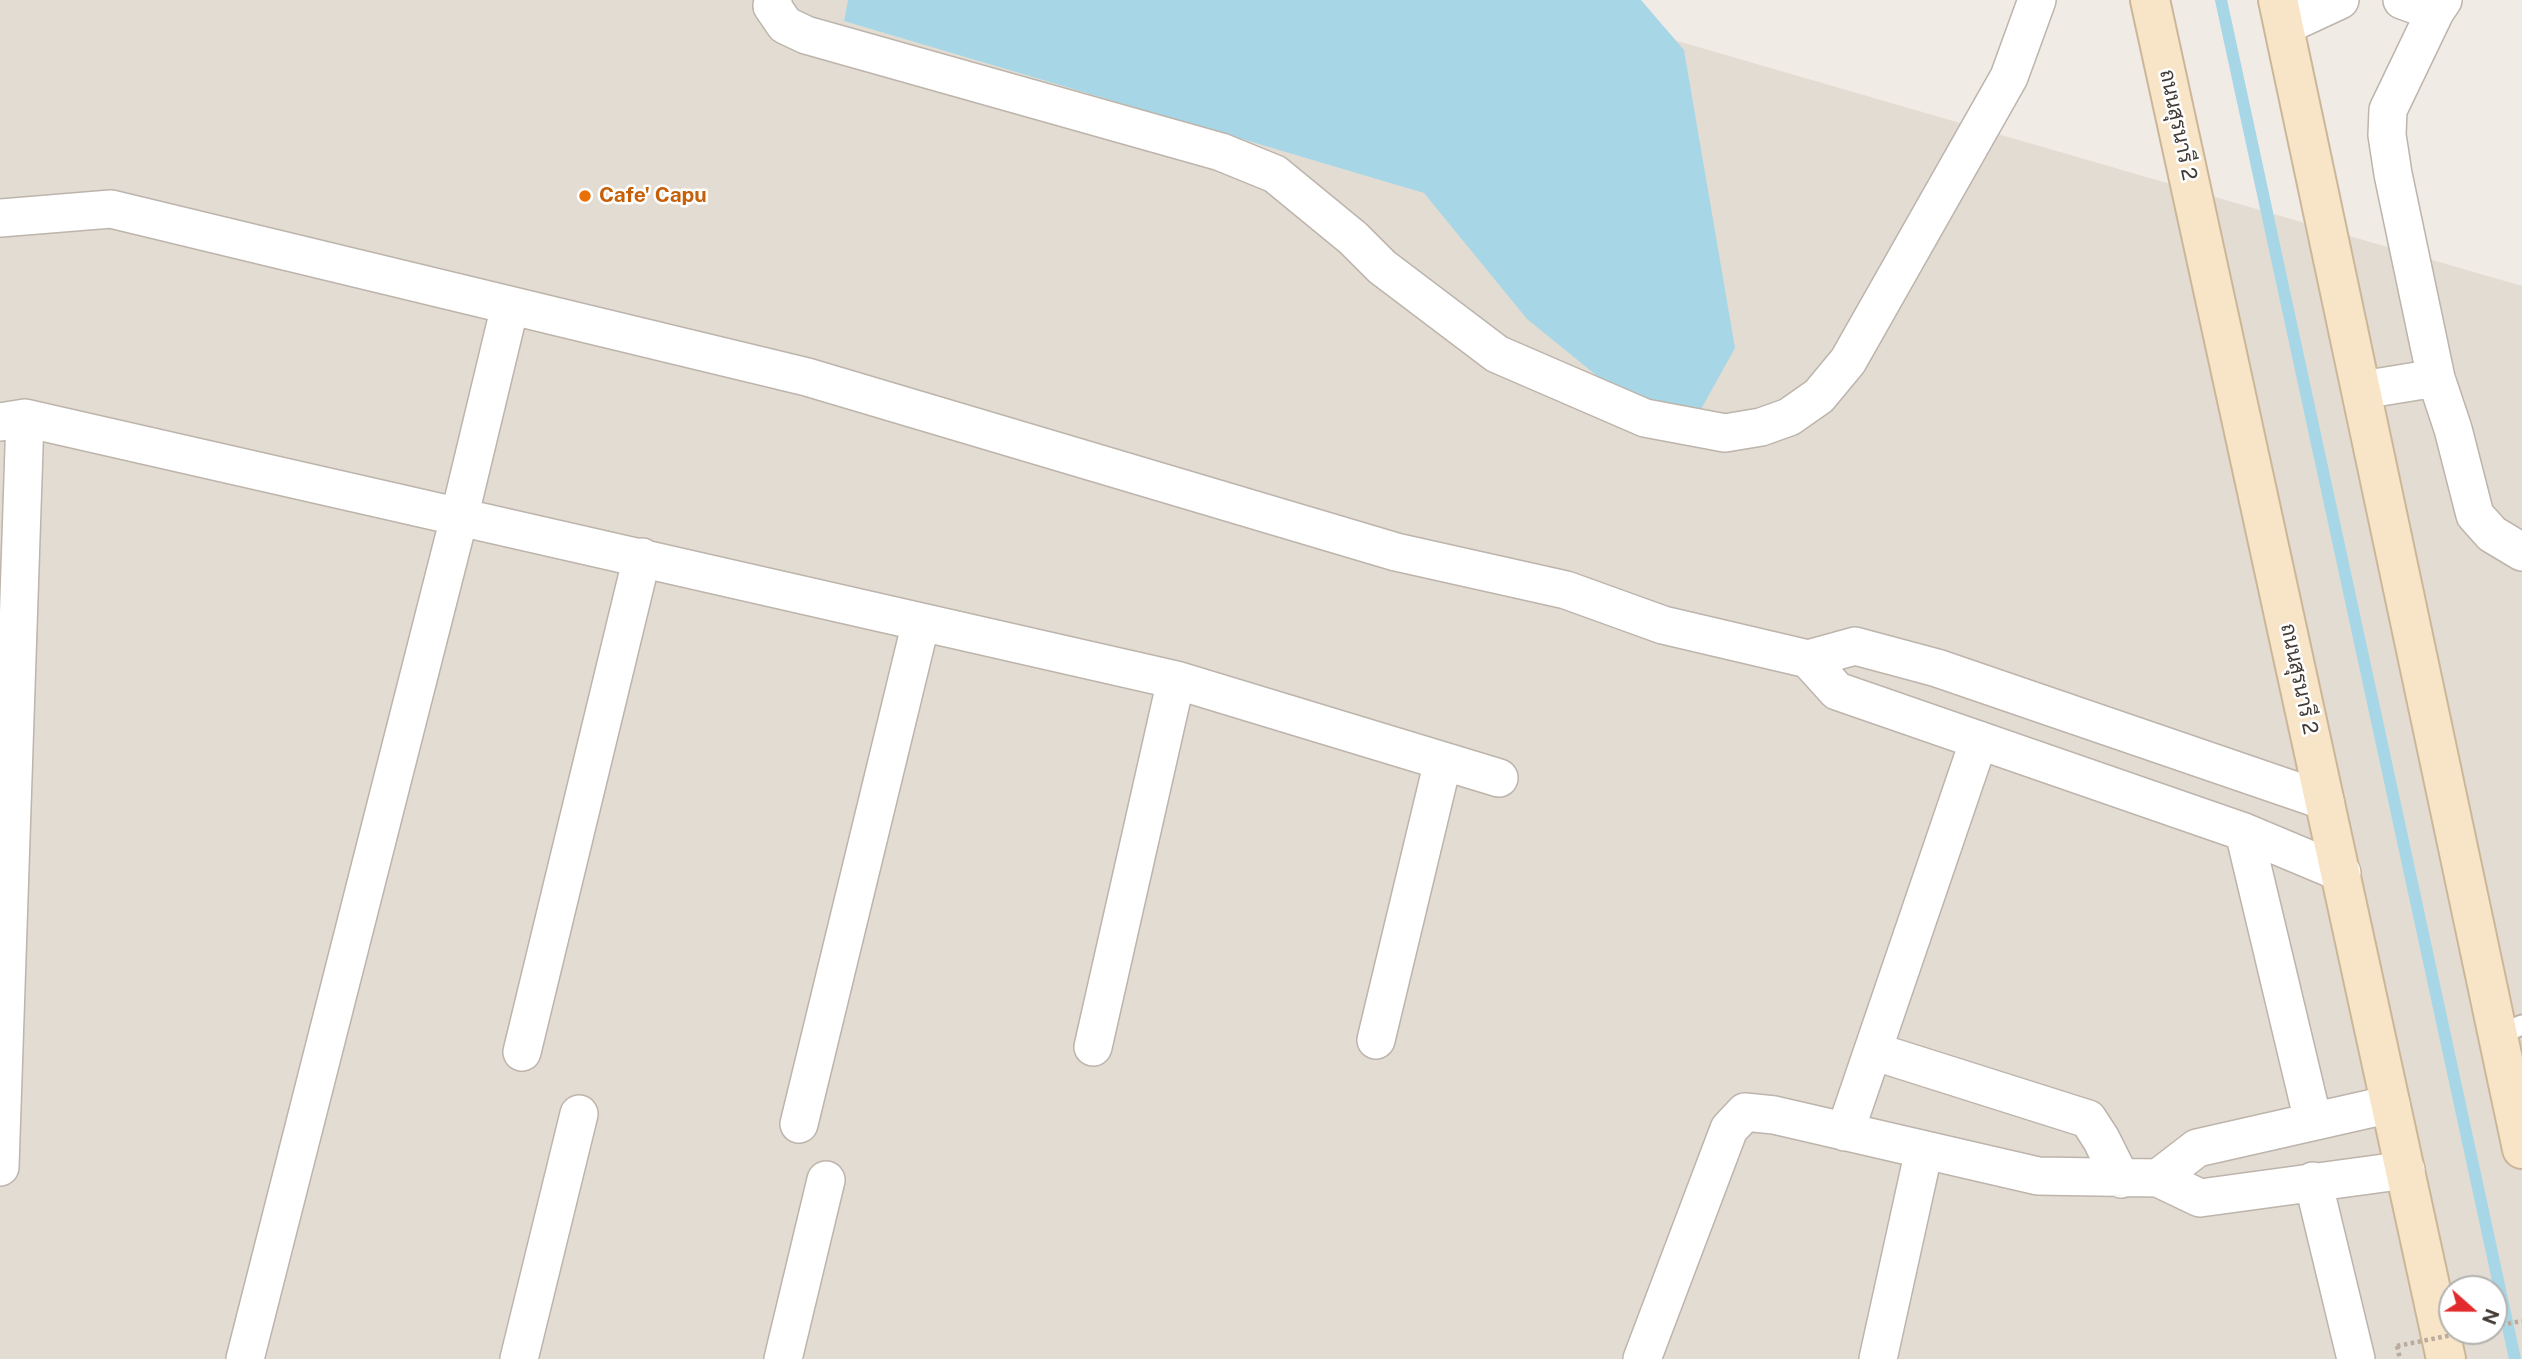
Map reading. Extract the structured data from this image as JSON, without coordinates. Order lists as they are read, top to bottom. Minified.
{"streets":{"main road":["ถนนสุรนารี 2"]},"places":["Cafe' Capu"],"north":"right"}
